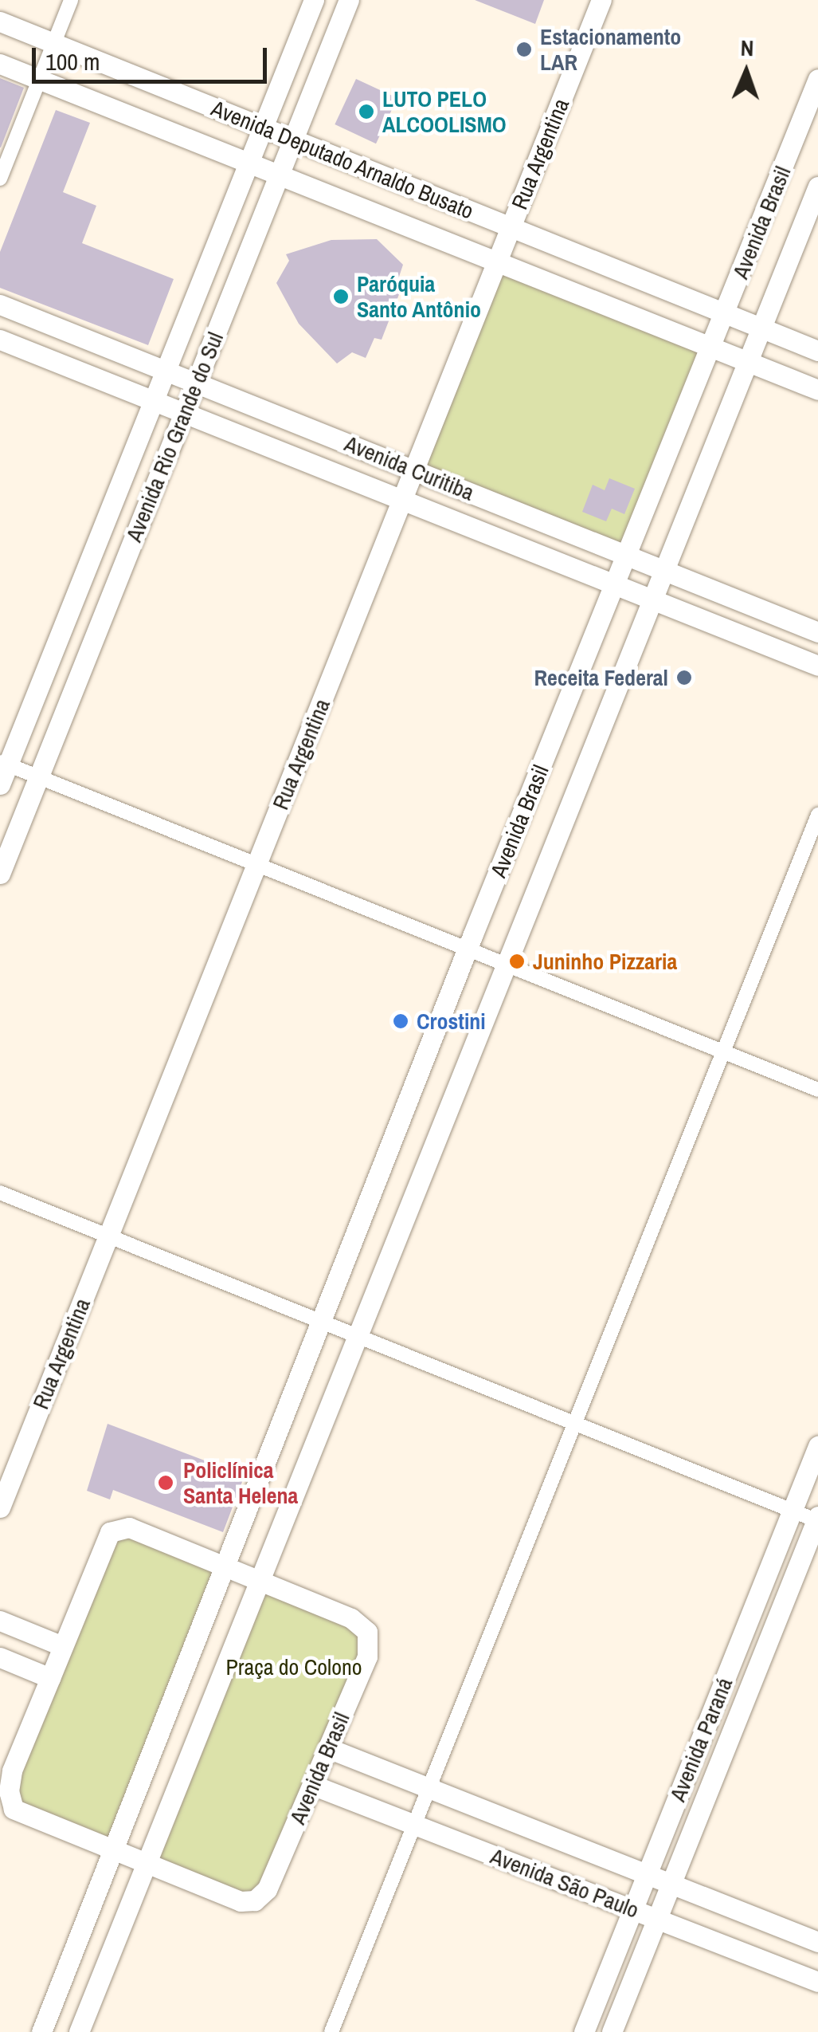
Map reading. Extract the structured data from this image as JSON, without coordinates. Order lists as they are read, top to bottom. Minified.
{"streets":{"street":["Rua Argentina","Avenida Deputado Arnaldo Busato","Avenida Brasil","Avenida Rio Grande do Sul","Avenida Curitiba","Avenida Paraná","Avenida São Paulo"]},"crossings":[["Rua Argentina","Avenida Deputado Arnaldo Busato"],["Rua Argentina","Avenida Curitiba"],["Avenida Deputado Arnaldo Busato","Avenida Brasil"],["Avenida Deputado Arnaldo Busato","Avenida Rio Grande do Sul"],["Avenida Brasil","Avenida Curitiba"],["Avenida Brasil","Avenida São Paulo"],["Avenida Rio Grande do Sul","Avenida Curitiba"],["Avenida Paraná","Avenida São Paulo"]],"parks":["Praça do Colono"],"places":["Estacionamento LAR","LUTO PELO ALCOOLISMO","Paróquia Santo Antônio","Receita Federal","Juninho Pizzaria","Crostini","Policlínica Santa Helena"],"scale_bar":"100 m","north":"top"}
